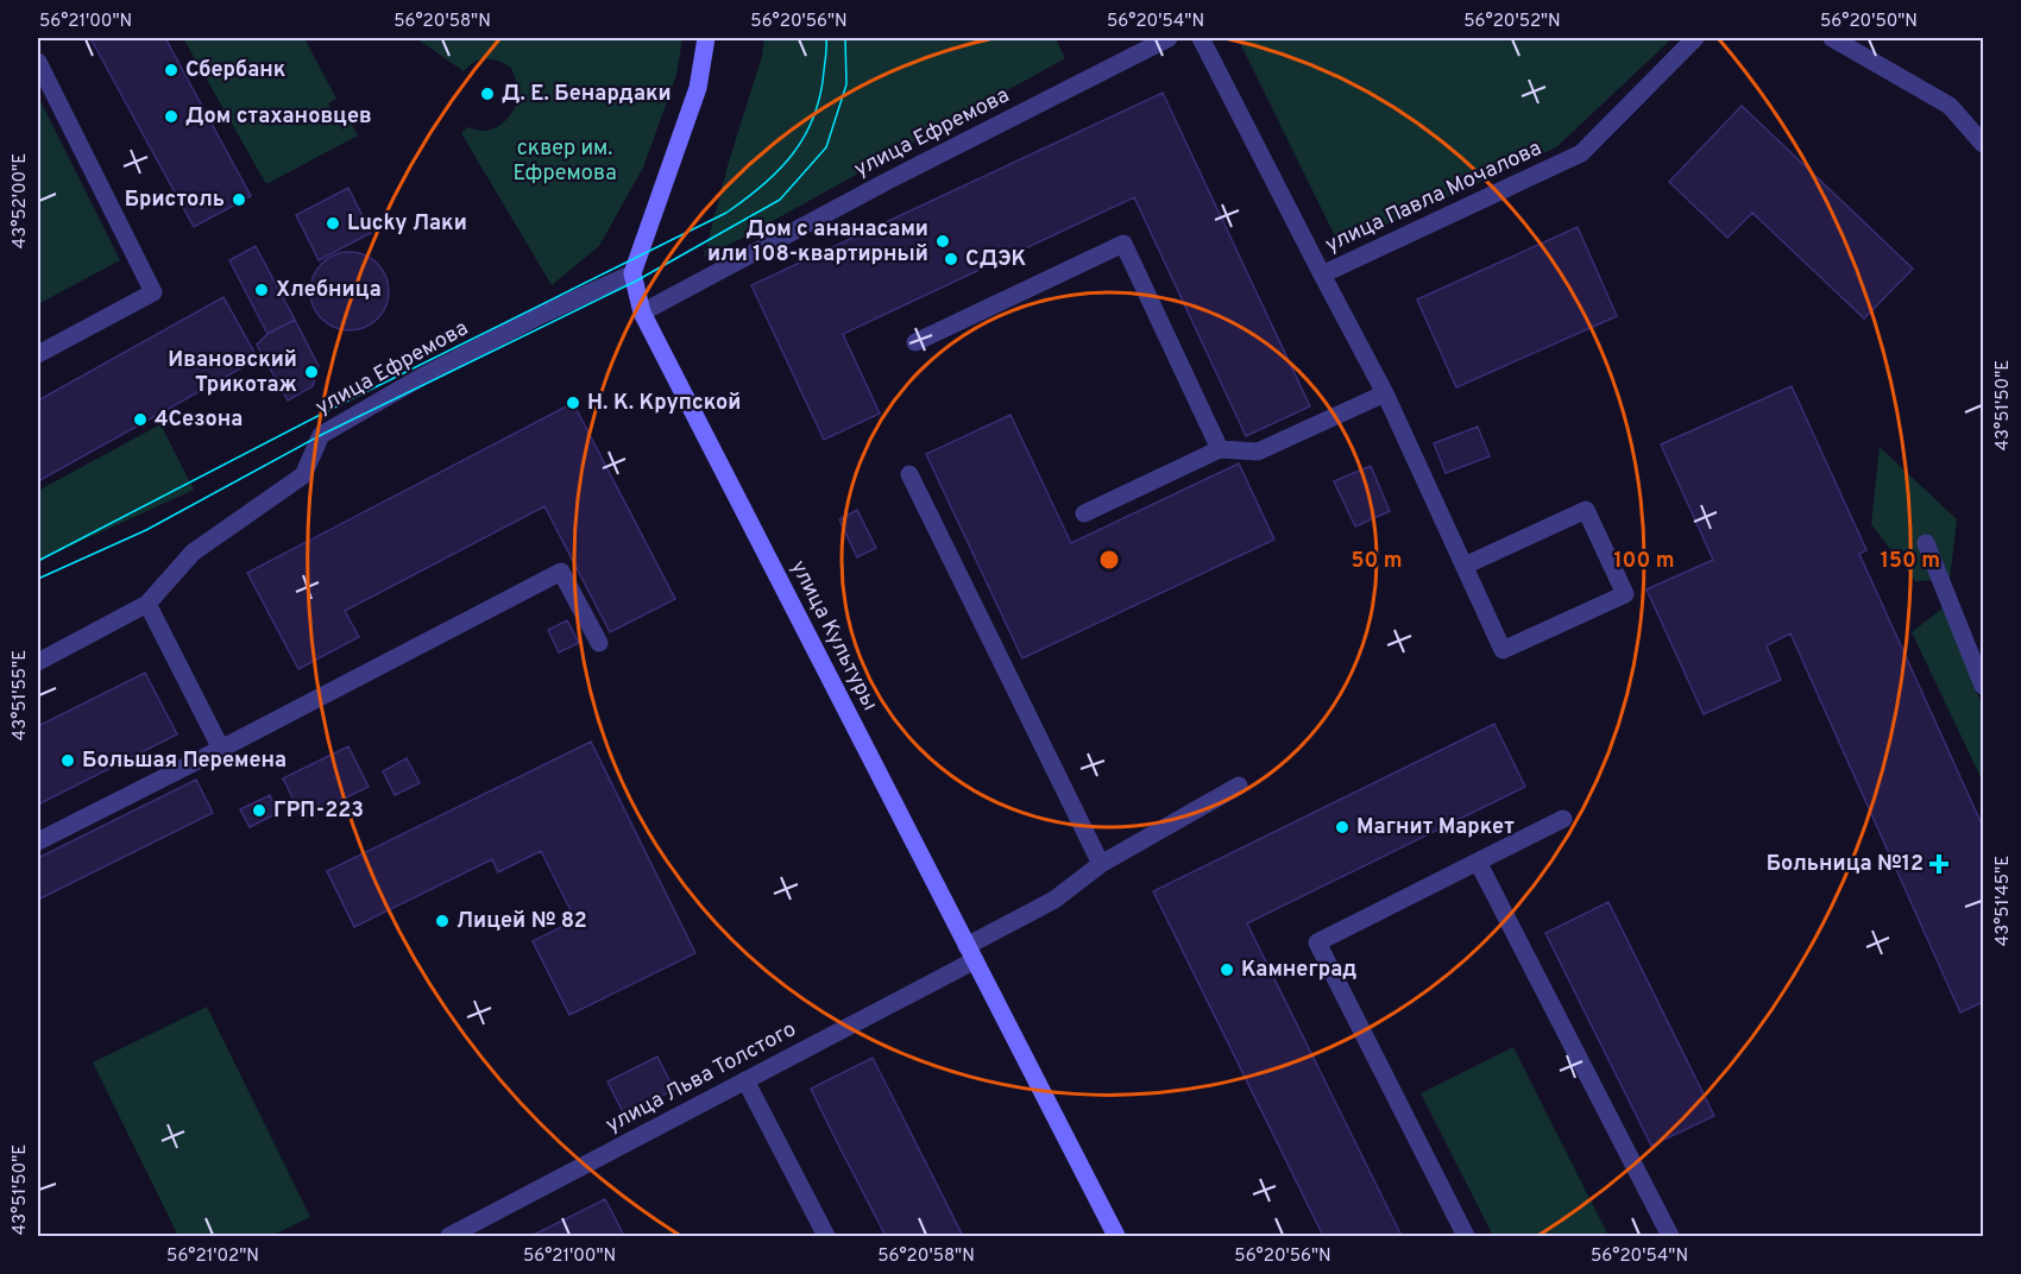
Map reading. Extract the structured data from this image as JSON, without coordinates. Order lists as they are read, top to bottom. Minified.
{"streets":{"main road":["улица Культуры"],"street":["улица Ефремова","улица Павла Мочалова","улица Льва Толстого"]},"crossings":[["улица Ефремова","улица Культуры"],["улица Культуры","улица Льва Толстого"]],"parks":["сквер им. Ефремова"],"places":{"other":["Сбербанк","Д. Е. Бенардаки","Дом стахановцев","Бристоль","Lucky Лаки","Дом с ананасами или 108-квартирный","СДЭК","Хлебница","Ивановский Трикотаж","Н. К. Крупской","4Сезона","Большая Перемена","ГРП-223","Магнит Маркет","Лицей № 82","Камнеград"],"health":["Больница №12"]},"coordinates":["56°21'00\"N","56°20'58\"N","56°20'56\"N","56°20'54\"N","56°20'52\"N","56°20'50\"N","43°52'00\"E","43°51'50\"E","43°51'55\"E","43°51'45\"E","56°21'02\"N"],"rings":["50 m","100 m","150 m"]}
